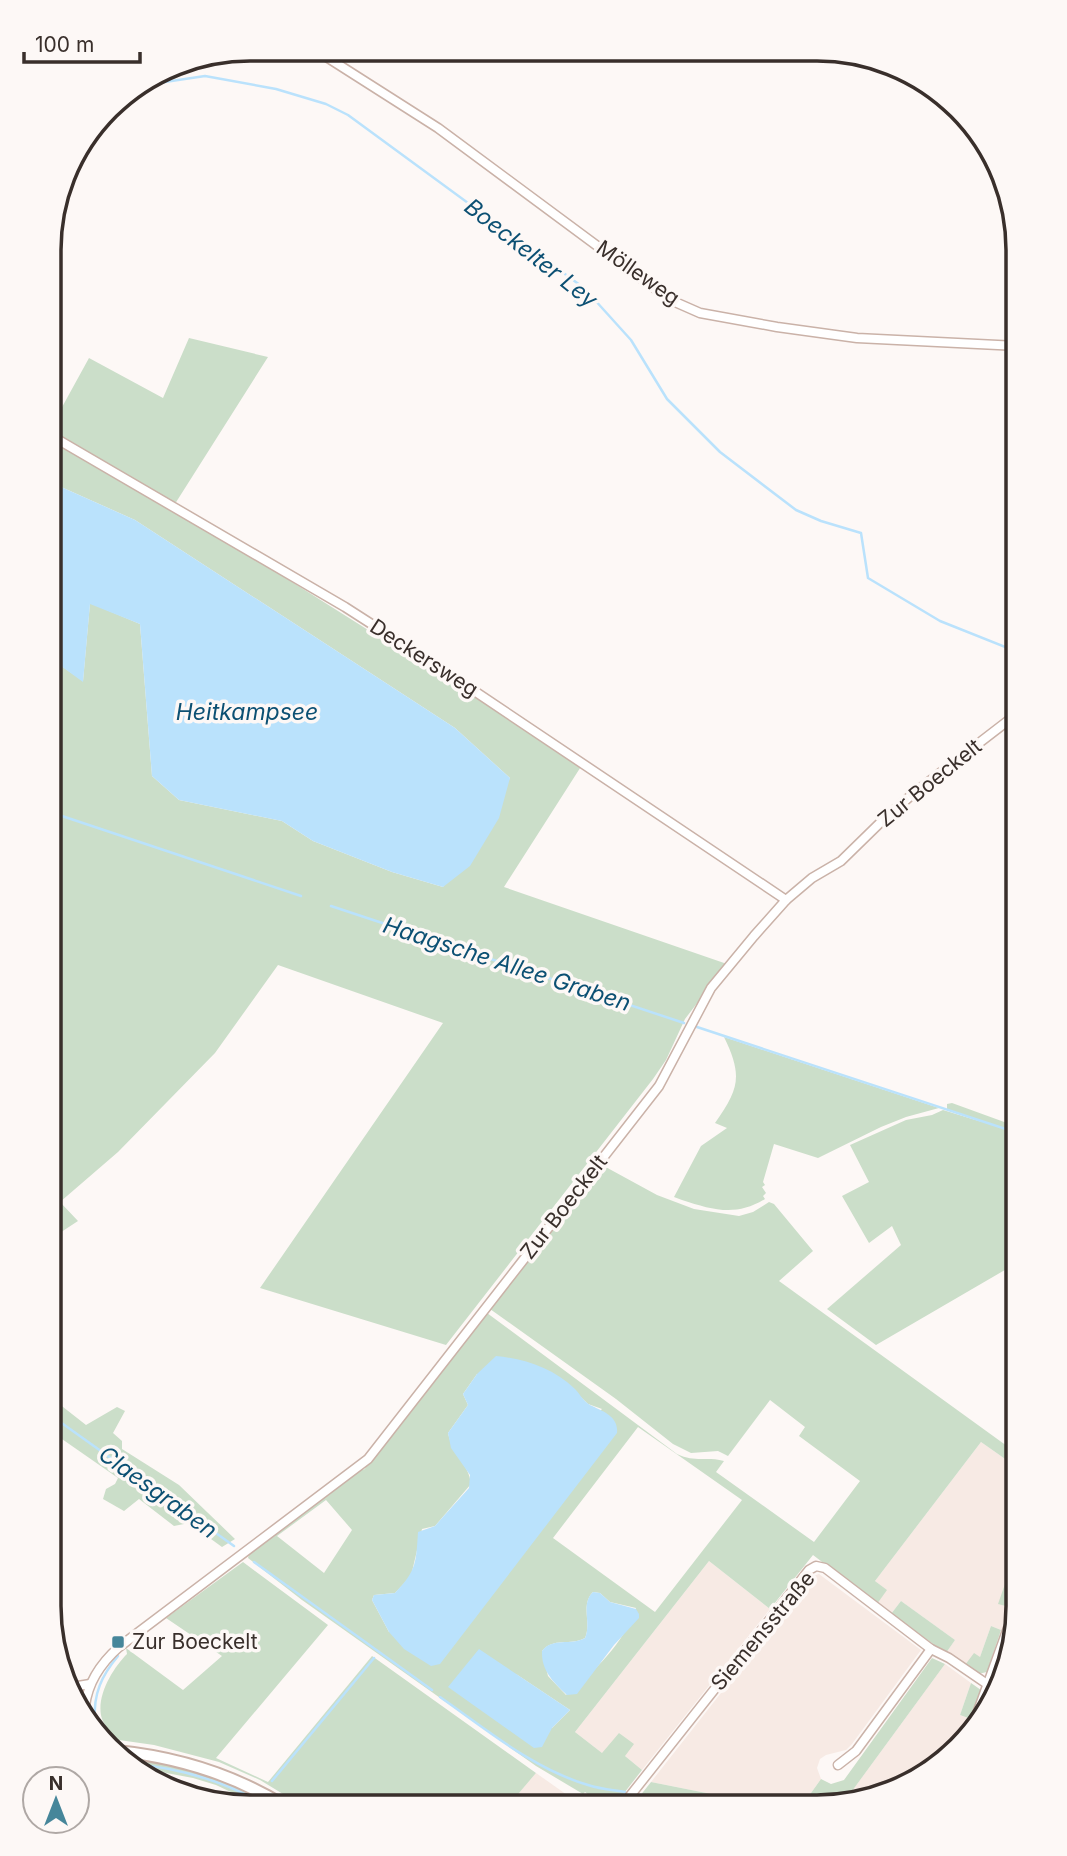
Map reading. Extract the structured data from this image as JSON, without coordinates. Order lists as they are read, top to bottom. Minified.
{"streets":{"street":["Mölleweg","Deckersweg","Zur Boeckelt","Siemensstraße"]},"crossings":[["Deckersweg","Zur Boeckelt"]],"water":["Boeckelter Ley","Heitkampsee","Haagsche Allee Graben","Claesgraben"],"places":{"transit":["Zur Boeckelt"]},"scale_bar":"100 m","north":"top"}
